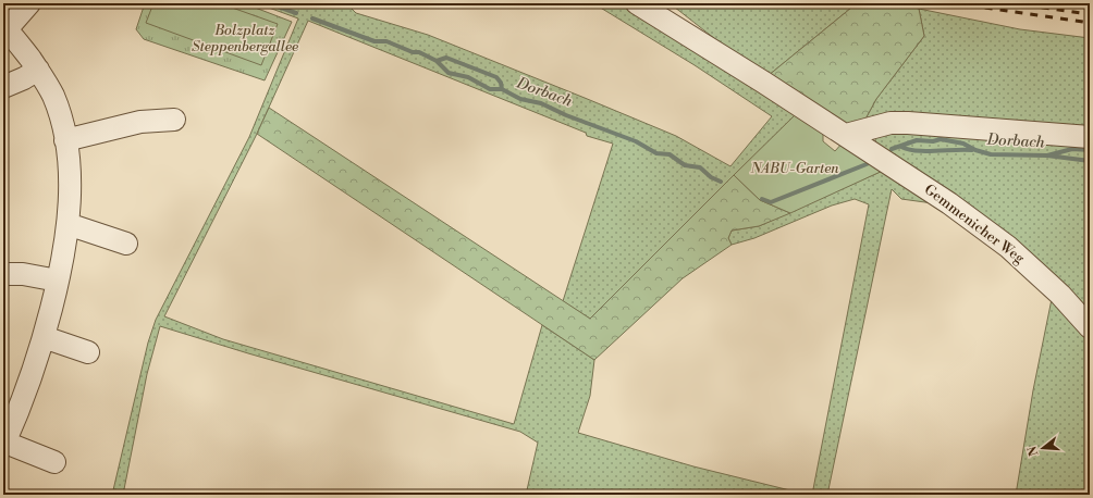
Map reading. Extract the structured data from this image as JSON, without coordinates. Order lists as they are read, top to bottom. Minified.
{"streets":{"street":["Gemmenicher Weg"]},"water":["Dorbach"],"parks":["Bolzplatz Steppenbergallee","NABU-Garten"],"north":"left"}
